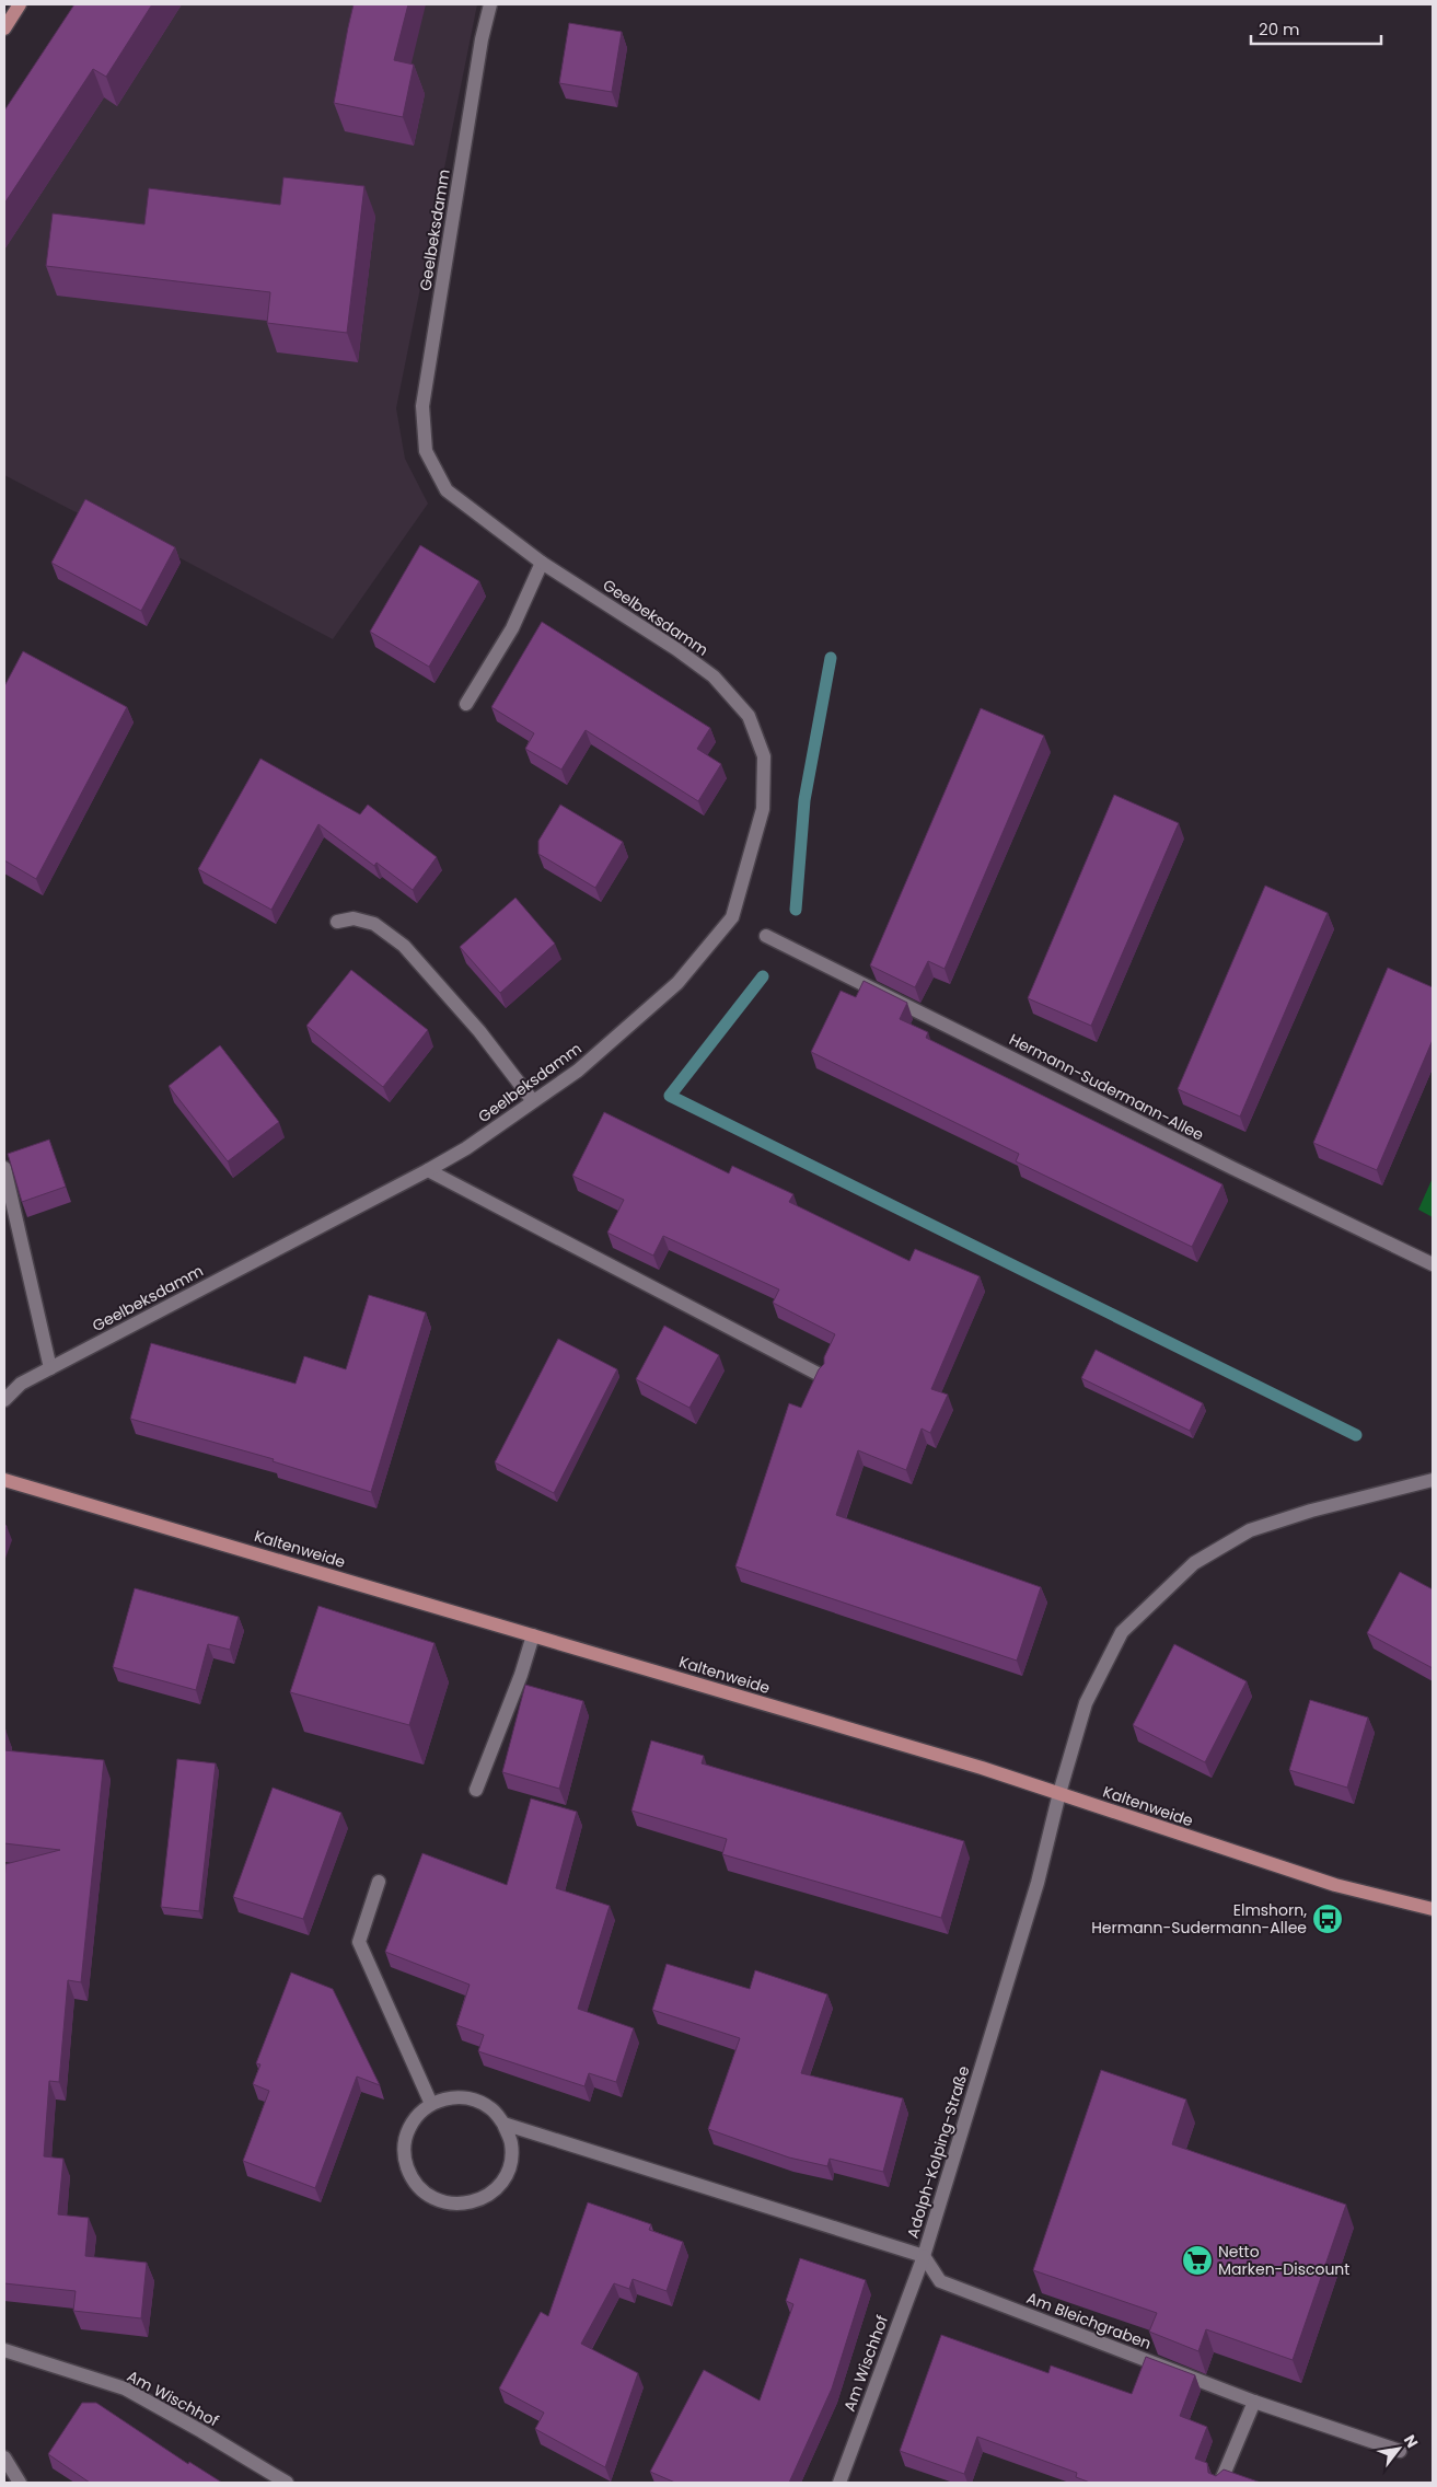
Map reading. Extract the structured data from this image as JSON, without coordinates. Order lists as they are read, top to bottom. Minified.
{"streets":{"main road":["Kaltenweide"],"street":["Geelbeksdamm","Hermann-Sudermann-Allee","Adolph-Kolping-Straße","Am Bleichgraben","Am Wischhof"]},"crossings":[["Kaltenweide","Adolph-Kolping-Straße"],["Adolph-Kolping-Straße","Am Bleichgraben"],["Adolph-Kolping-Straße","Am Wischhof"],["Am Bleichgraben","Am Wischhof"]],"places":{"bus stop":["Elmshorn, Hermann-Sudermann-Allee"],"supermarket":["Netto Marken-Discount"]},"scale_bar":"20 m","north":"top right"}
